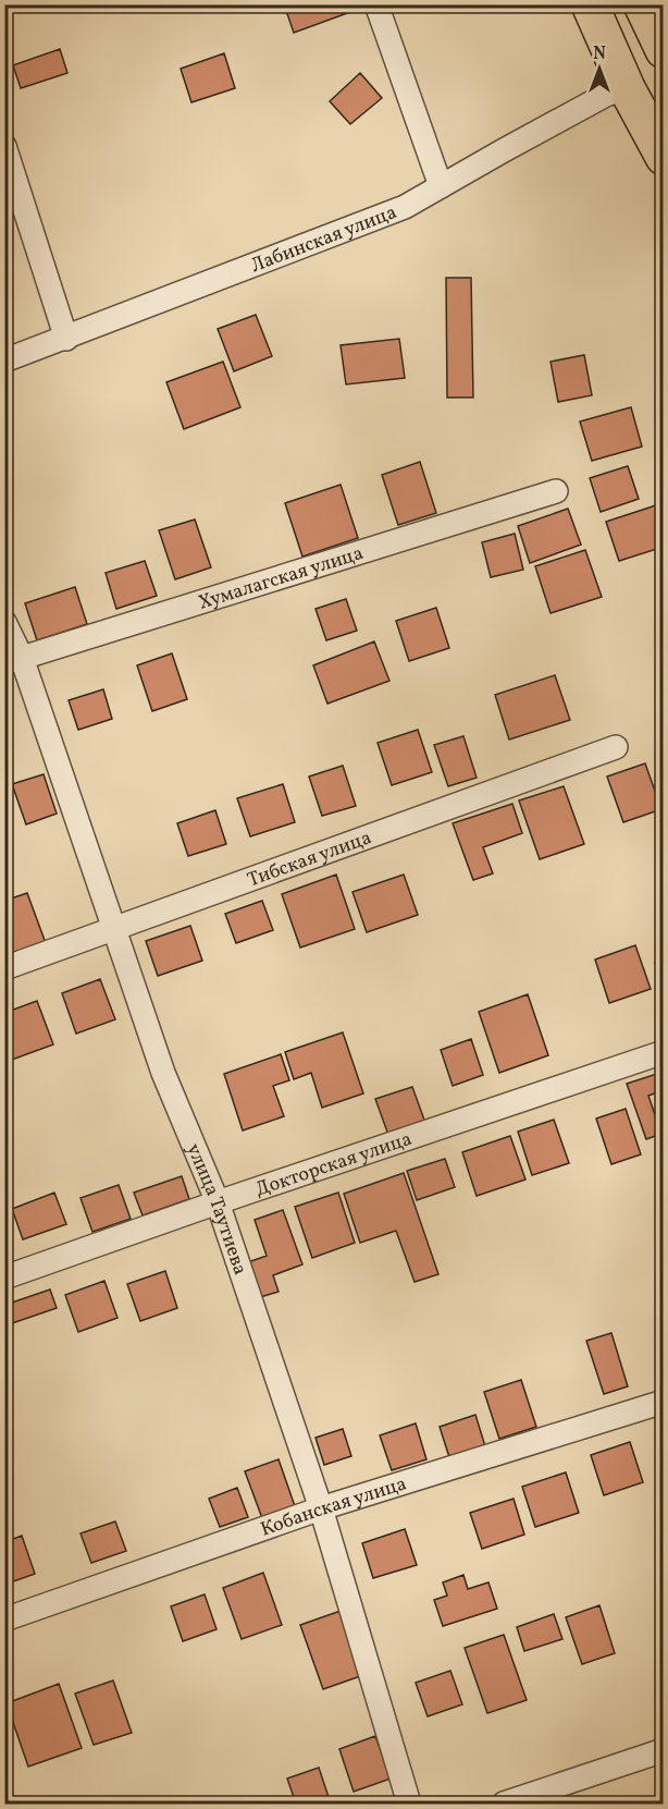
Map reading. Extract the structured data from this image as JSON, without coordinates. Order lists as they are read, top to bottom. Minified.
{"streets":{"street":["Лабинская улица","Хумалагская улица","Тибская улица","Докторская улица","улица Таутиева","Кобанская улица"]},"crossings":[["Хумалагская улица","улица Таутиева"],["Тибская улица","улица Таутиева"],["Докторская улица","улица Таутиева"],["улица Таутиева","Кобанская улица"]],"north":"top"}
